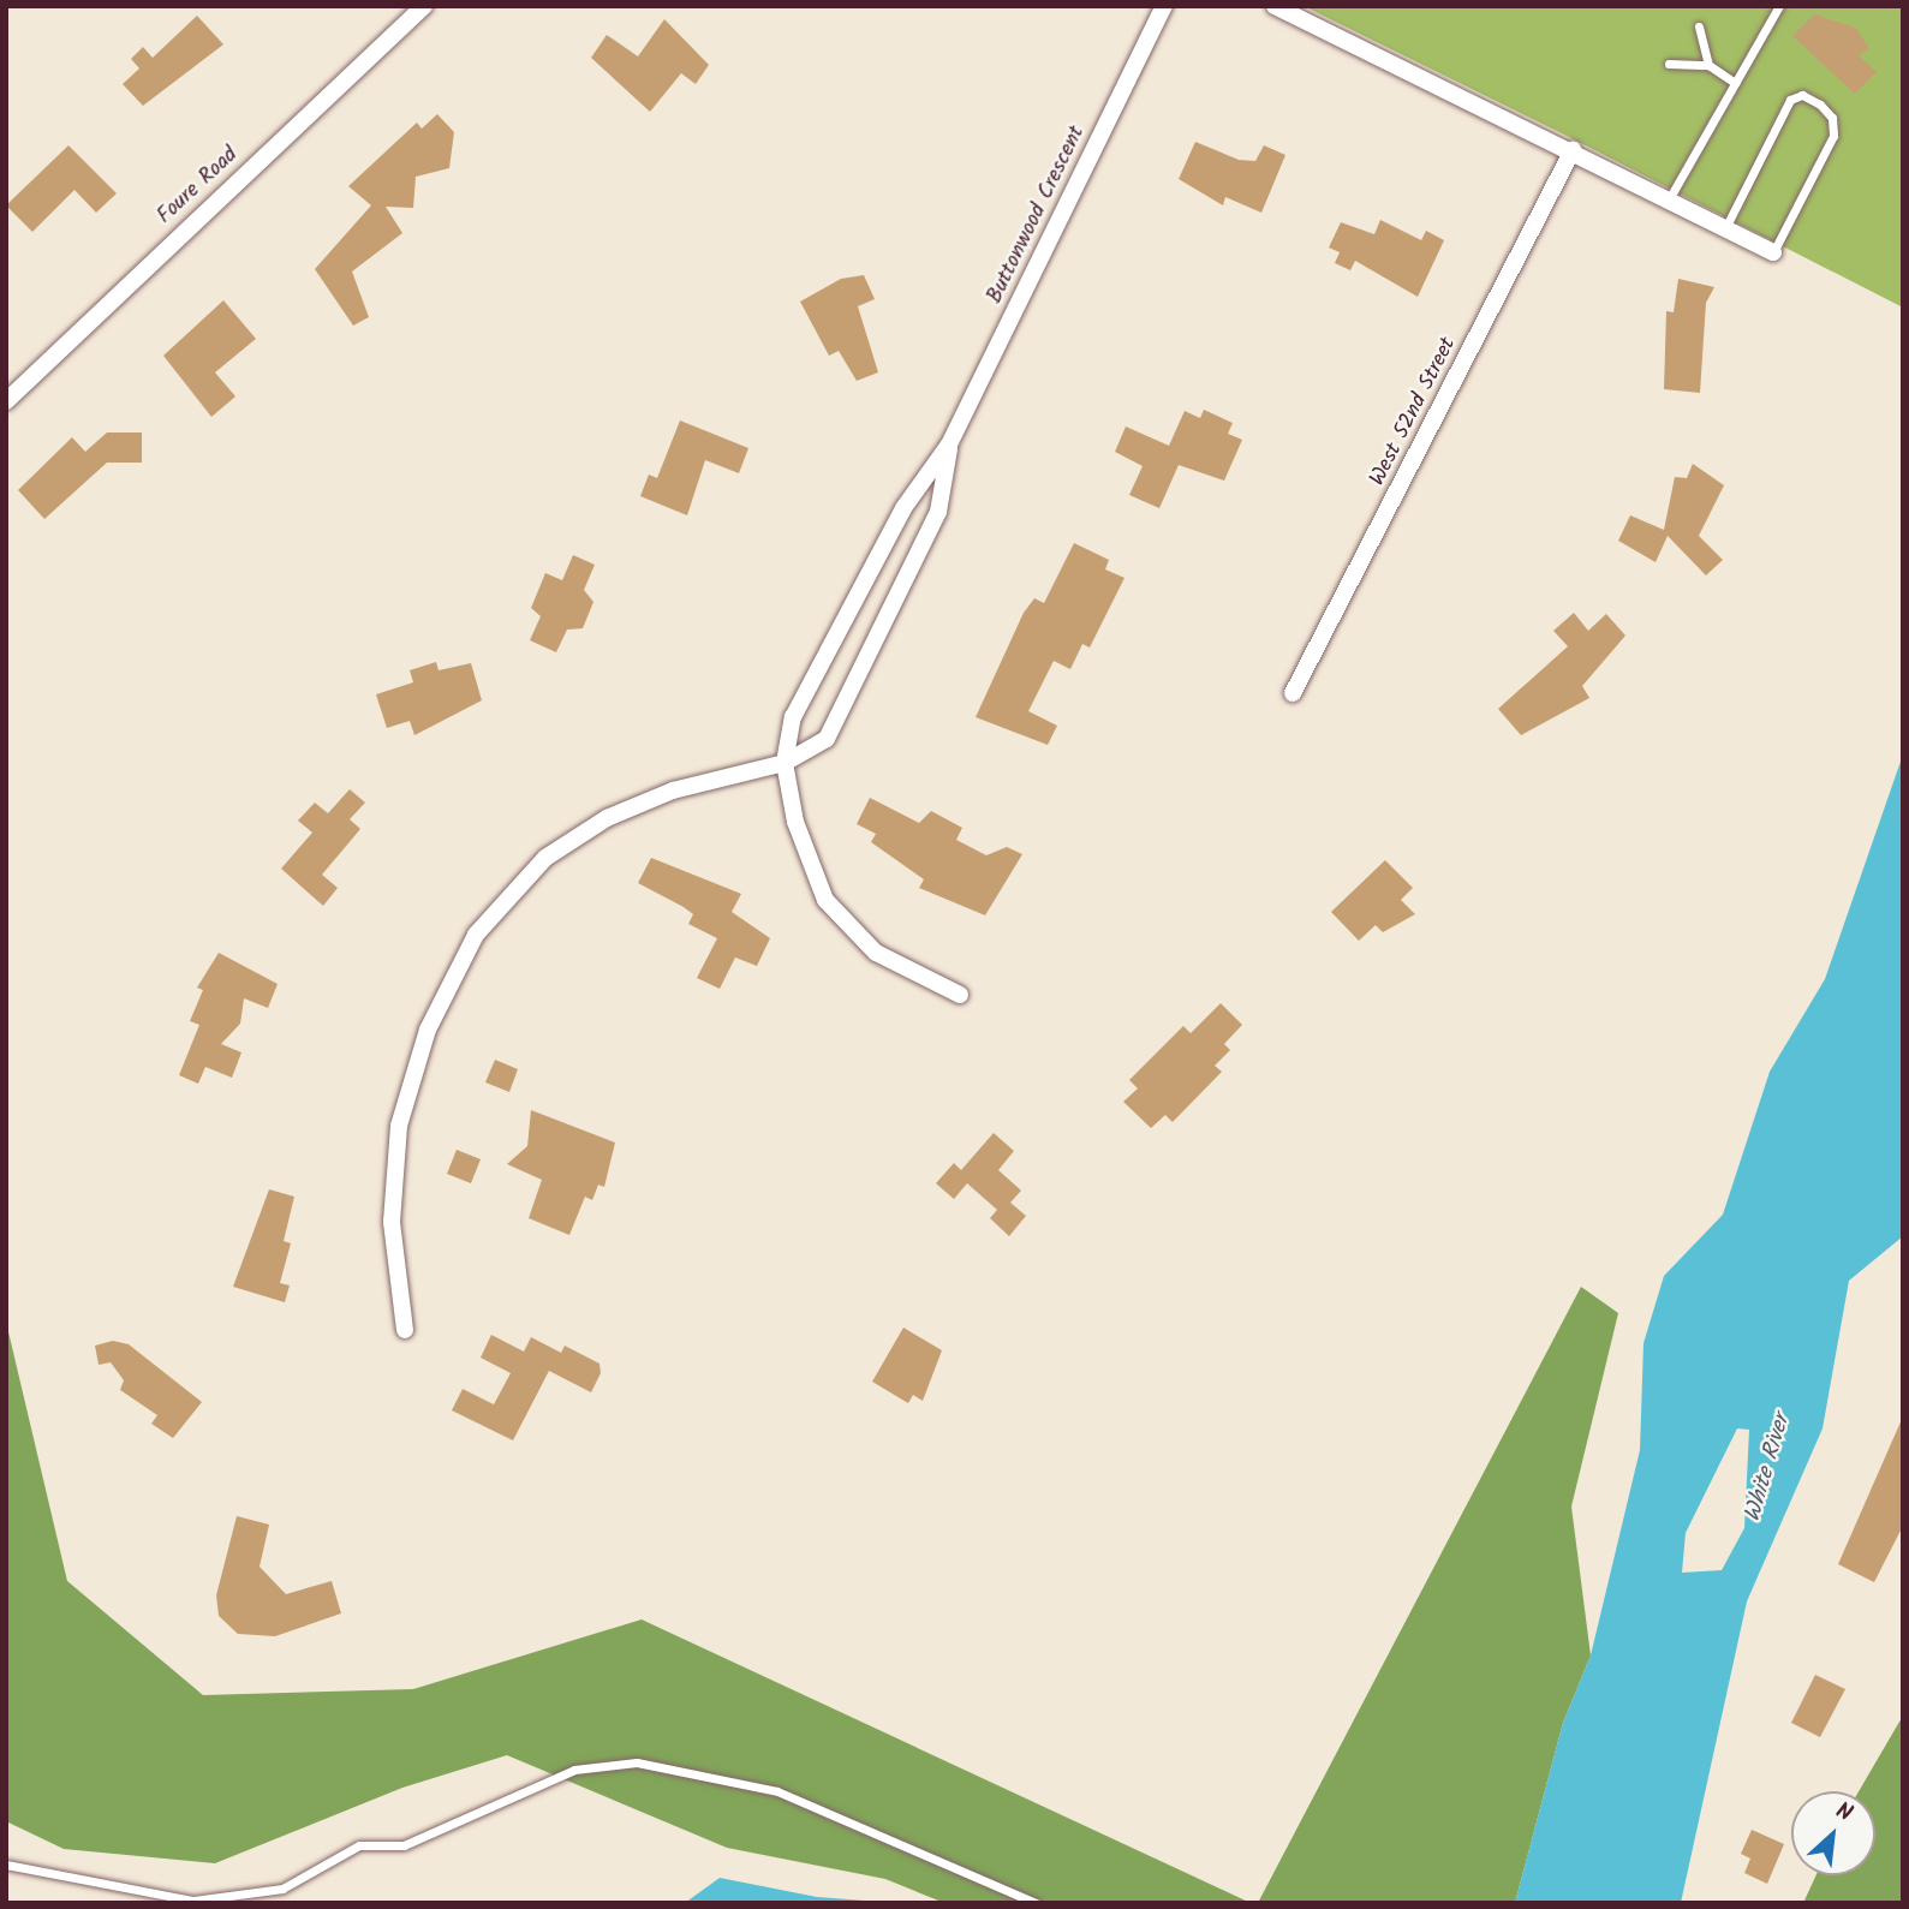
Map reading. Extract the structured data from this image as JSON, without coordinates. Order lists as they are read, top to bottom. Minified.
{"streets":{"street":["Foure Road","Buttonwood Crescent","West 52nd Street"]},"water":["White River"],"north":"top right"}
